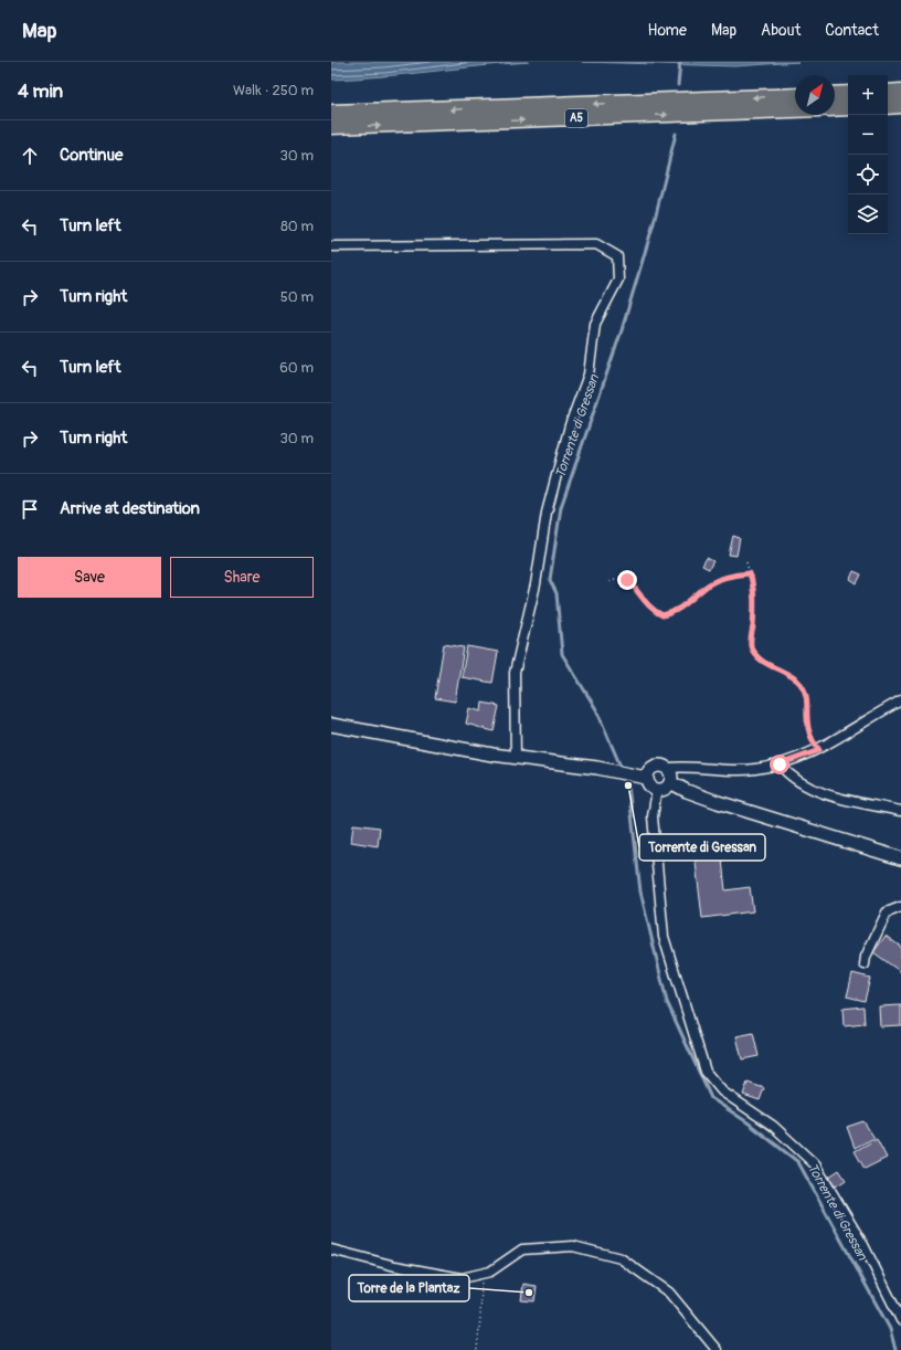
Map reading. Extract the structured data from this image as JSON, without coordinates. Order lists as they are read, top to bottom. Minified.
{"streets":{"highway":["A5"]},"water":["Torrente di Gressan"],"places":["Torrente di Gressan","Torre de la Plantaz"],"north":"top right","page":{"header":"Map","nav":["Home","Map","About","Contact"],"heading":["4 min","Walk · 250 m"],"map_buttons":["+","−"],"list":[["Continue","30 m"],["Turn left","80 m"],["Turn right","50 m"],["Turn left","60 m"],["Turn right","30 m"],"Arrive at destination"],"buttons":["Save","Share"]}}
